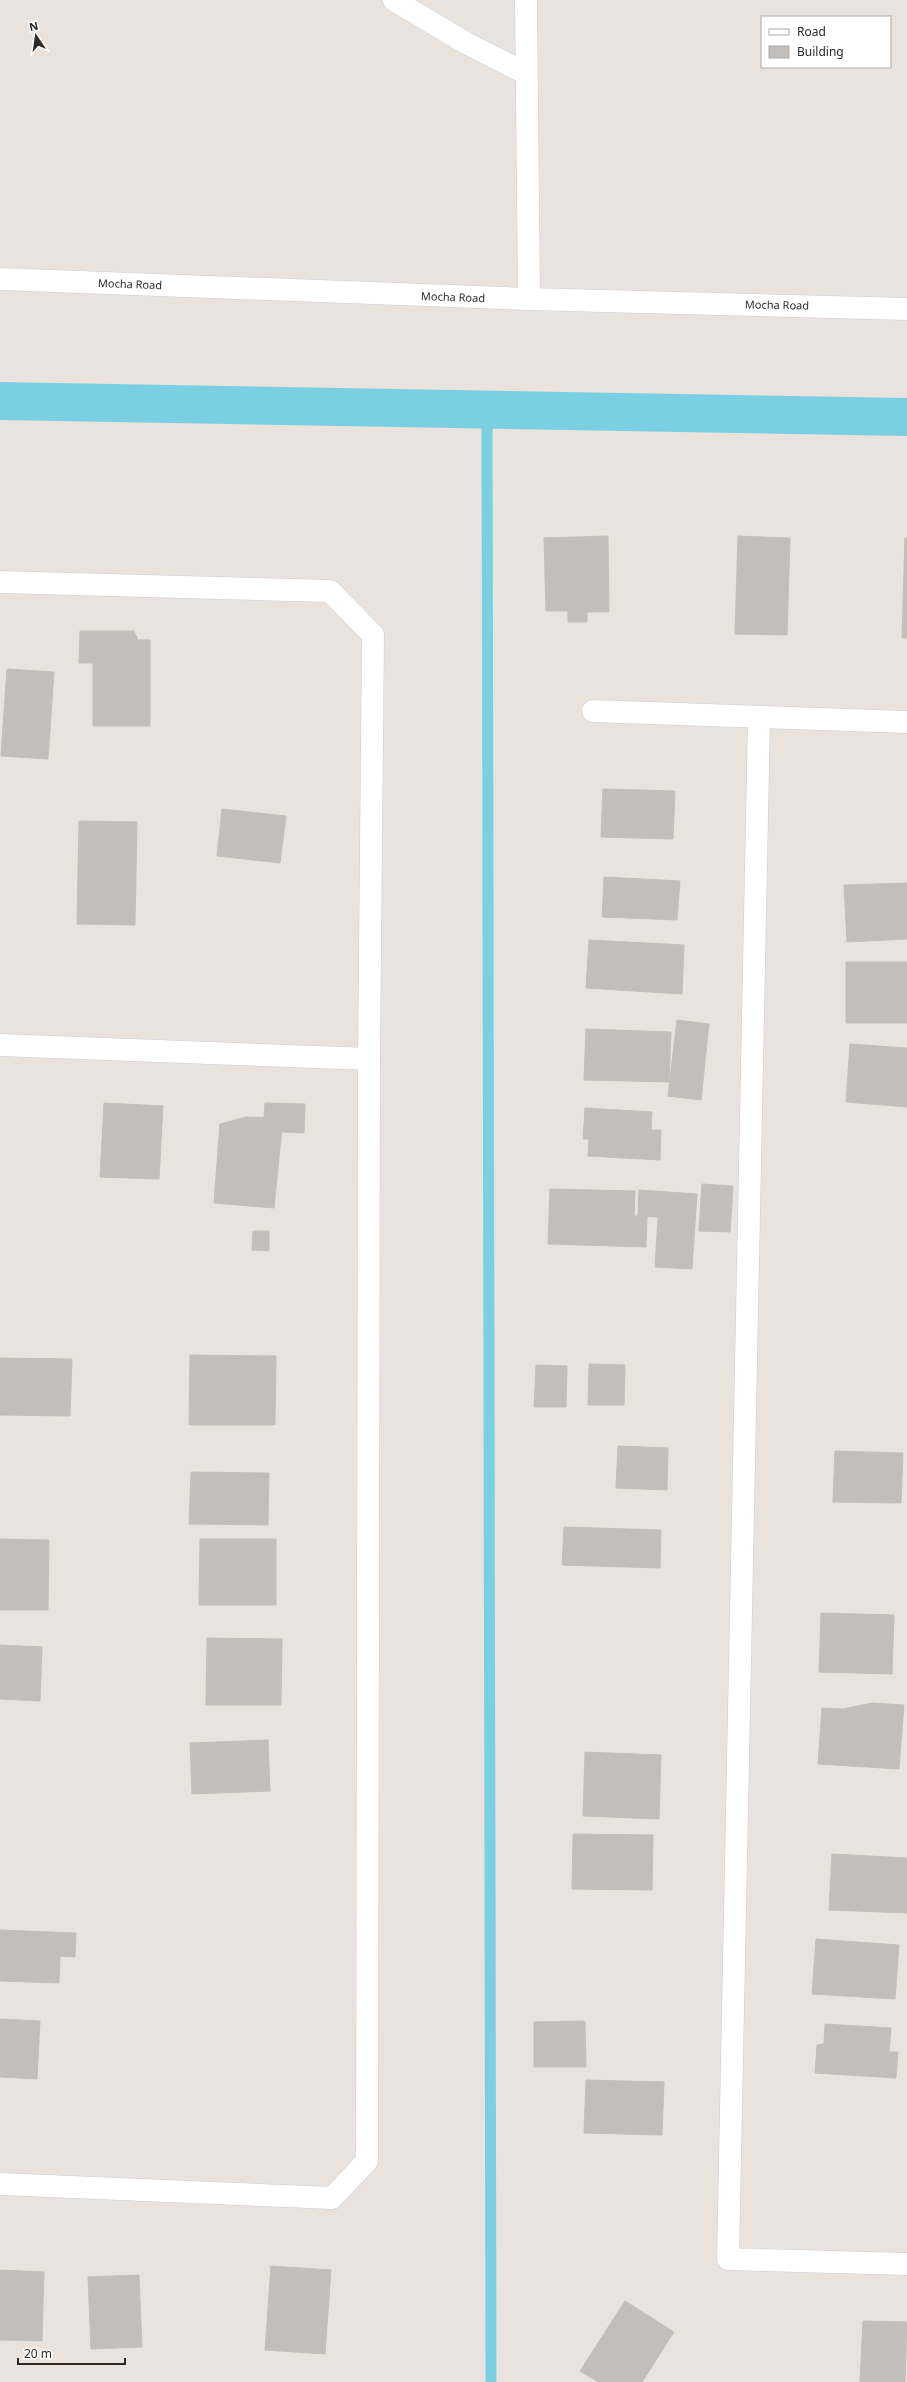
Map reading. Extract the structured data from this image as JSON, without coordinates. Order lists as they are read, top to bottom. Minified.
{"streets":{"street":["Mocha Road"]},"legend":["Road","Building"],"scale_bar":"20 m","north":"top"}
